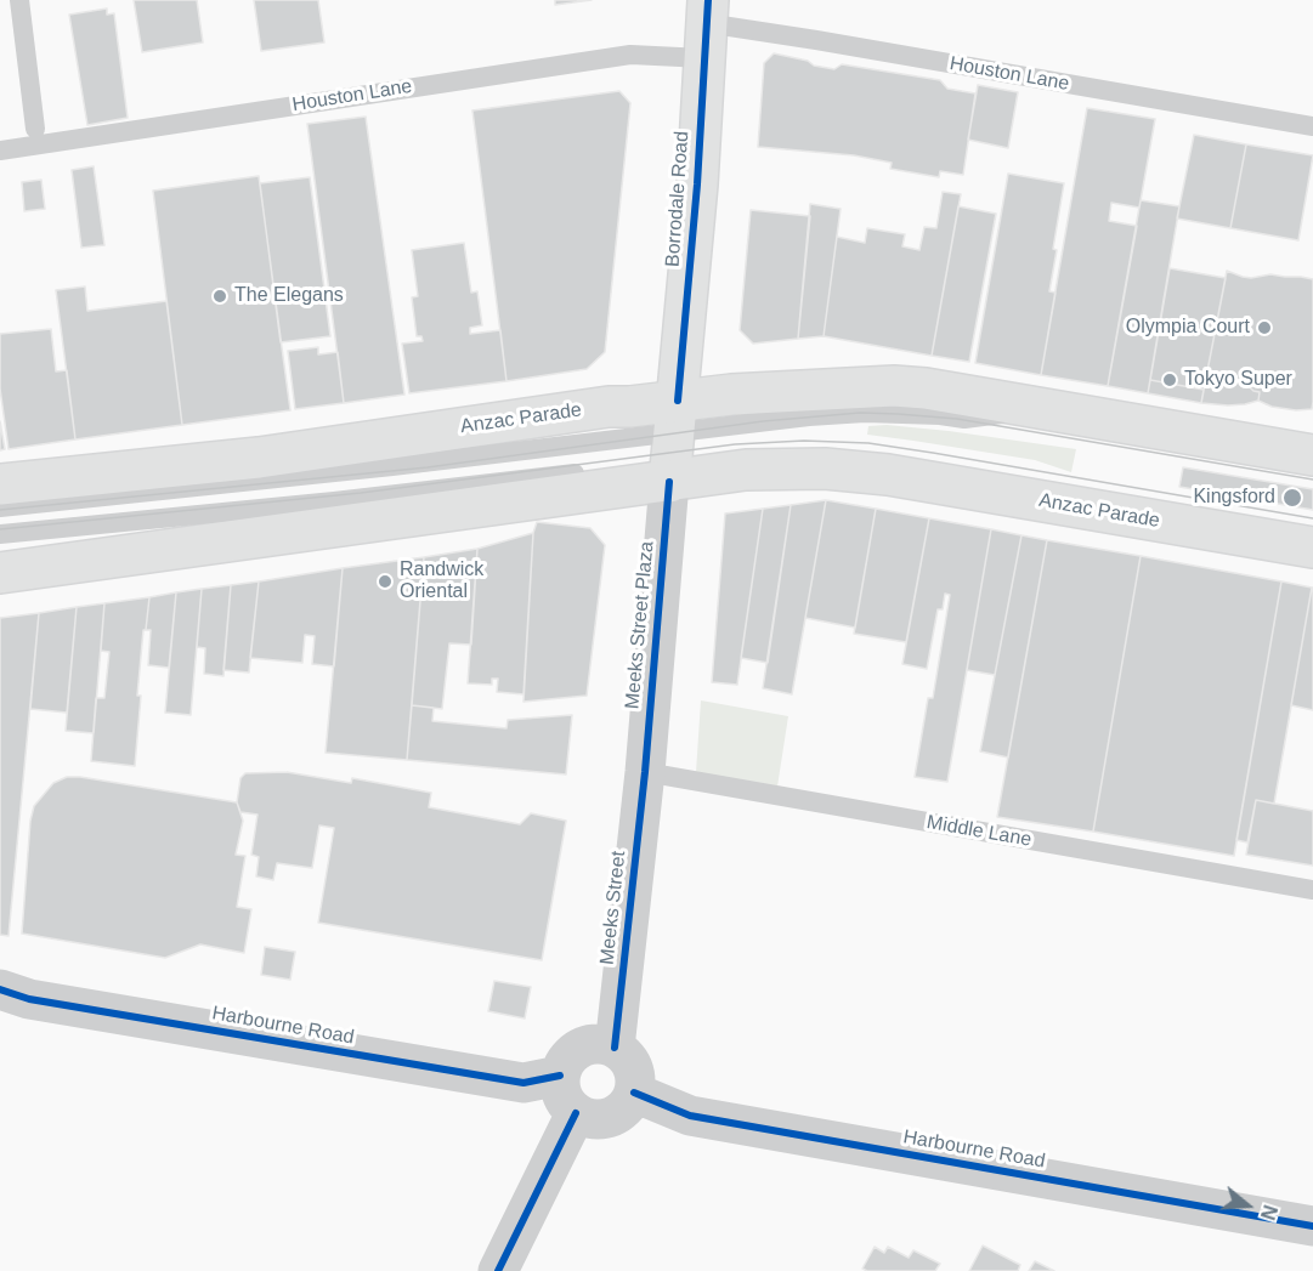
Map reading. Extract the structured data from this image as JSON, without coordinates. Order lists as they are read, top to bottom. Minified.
{"streets":{"main road":["Borrodale Road","Anzac Parade"],"street":["Meeks Street Plaza","Meeks Street","Harbourne Road"],"lane":["Houston Lane","Middle Lane"]},"crossings":[["Houston Lane","Borrodale Road"],["Borrodale Road","Anzac Parade"],["Borrodale Road","Meeks Street Plaza"],["Anzac Parade","Meeks Street Plaza"],["Meeks Street Plaza","Middle Lane"],["Meeks Street Plaza","Meeks Street"],["Middle Lane","Meeks Street"],["Meeks Street","Harbourne Road"]],"places":["The Elegans","Olympia Court","Tokyo Super","Kingsford","Randwick Oriental"],"north":"right"}
